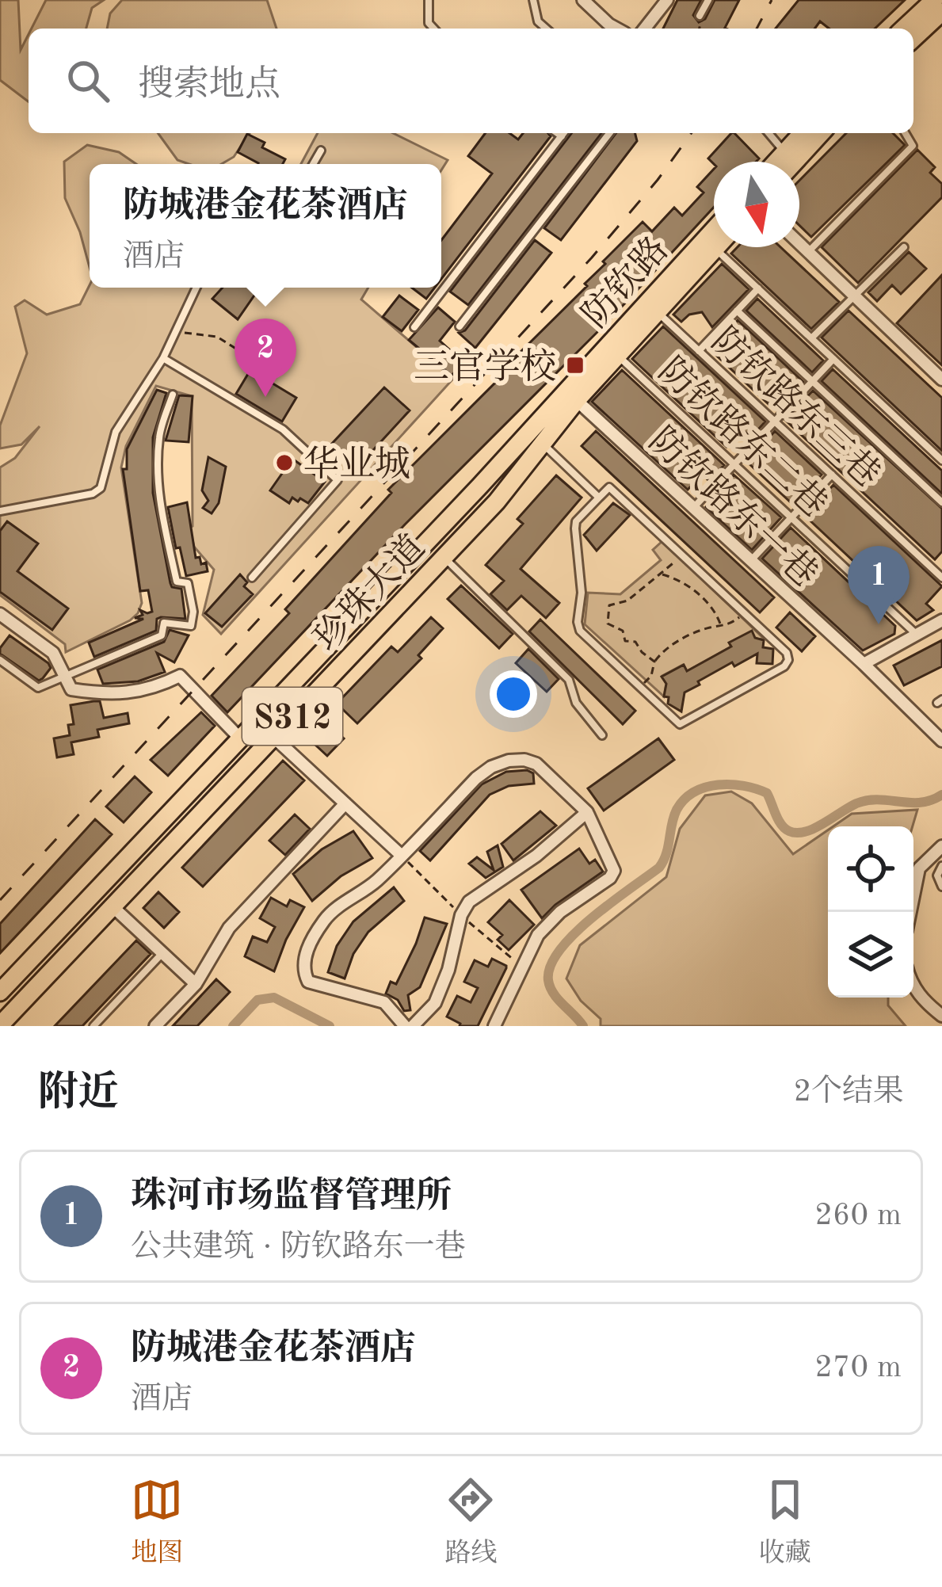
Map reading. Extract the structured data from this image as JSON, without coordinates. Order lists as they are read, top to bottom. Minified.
{"streets":{"main road":["防钦路","珍珠大道","S312"],"street":["防钦路东一巷"],"lane":["防钦路东三巷","防钦路东二巷"]},"crossings":[["防钦路","防钦路东三巷"],["防钦路","防钦路东二巷"],["防钦路","防钦路东一巷"],["防钦路","珍珠大道"],["防钦路东一巷","珍珠大道"]],"places":{"transit":["三官学校"],"other":["华业城"]},"north":"bottom","page":{"search":"搜索地点","popup":["防城港金花茶酒店","酒店"],"pins":["2","1"],"heading":["附近","2个结果"],"list":[{"mark":"1","name":"珠河市场监督管理所","note":"公共建筑 · 防钦路东一巷","value":"260 m"},{"mark":"2","name":"防城港金花茶酒店","note":"酒店","value":"270 m"}],"nav":["地图","路线","收藏"]}}
